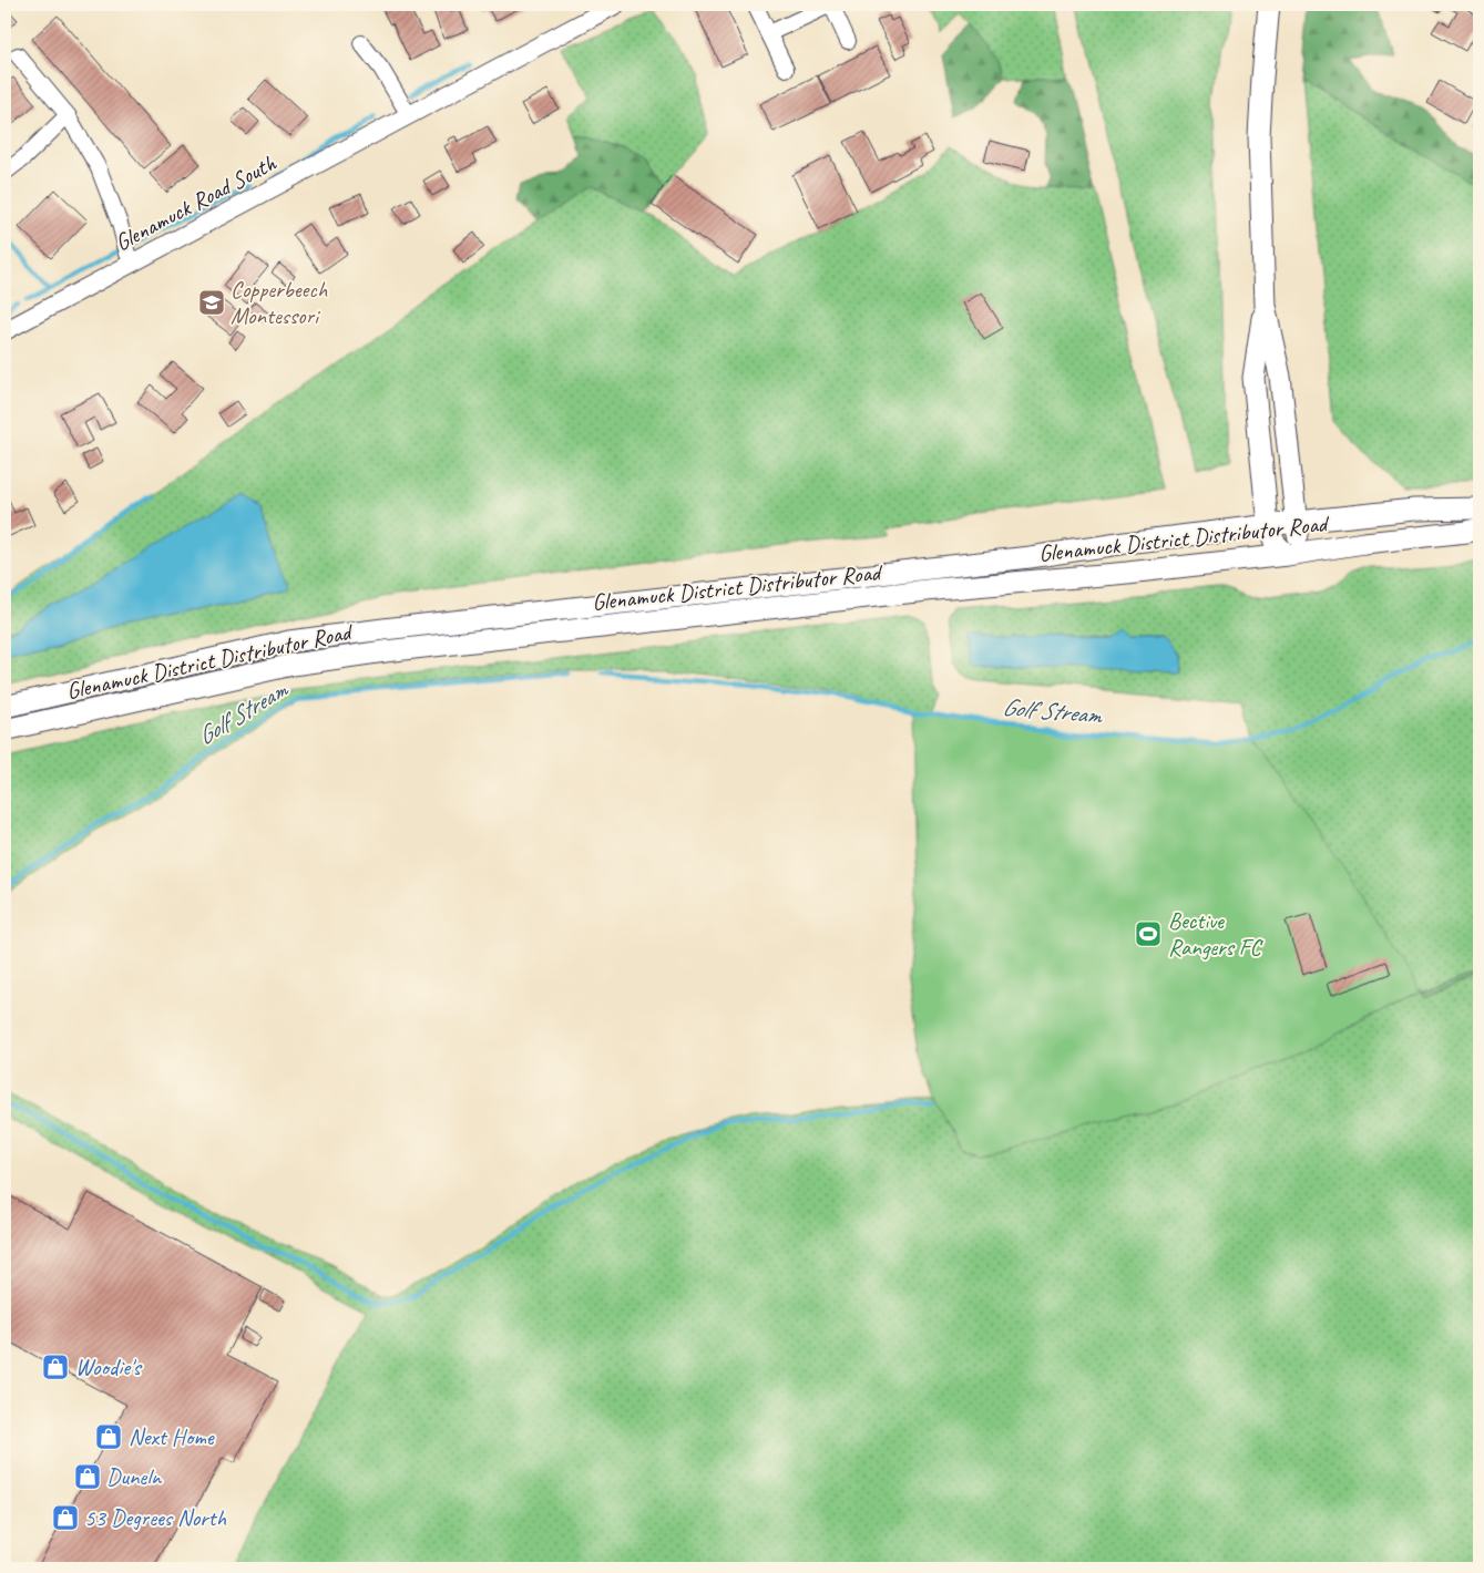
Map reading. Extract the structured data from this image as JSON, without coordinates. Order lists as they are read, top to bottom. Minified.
{"streets":{"main road":["Glenamuck District Distributor Road"],"street":["Glenamuck Road South"]},"water":["Golf Stream"],"places":{"school or university":["Copperbeech Montessori"],"sports":["Bective Rangers FC"],"shop":["Woodie's","Next Home","Duneln","53 Degrees North"]}}
